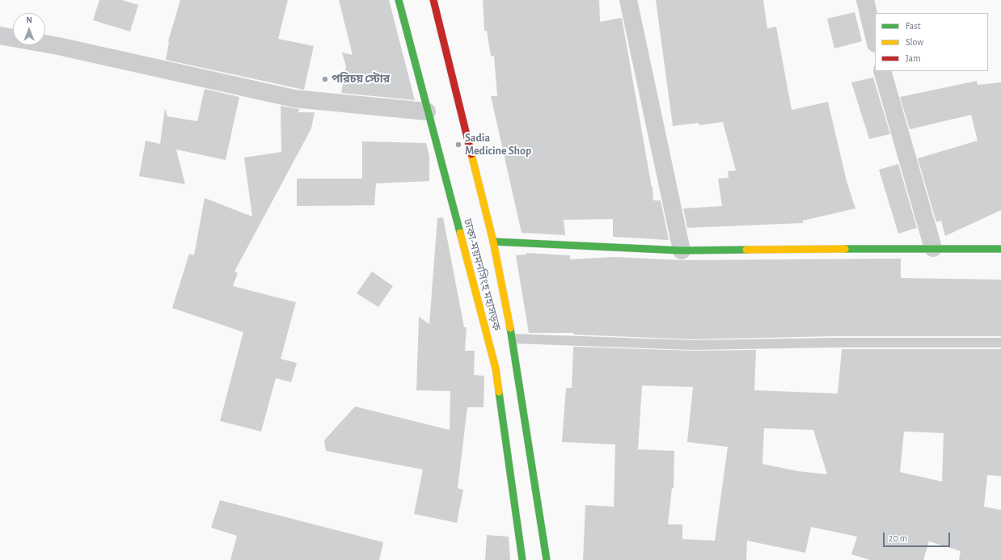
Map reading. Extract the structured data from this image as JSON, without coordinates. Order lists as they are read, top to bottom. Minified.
{"streets":{"main road":["ঢাকা-ময়মনসিংহ মহাসড়ক"]},"places":["পরিচয় স্টোর","Sadia Medicine Shop"],"legend":["Fast","Slow","Jam"],"scale_bar":"20 m","north":"top"}
